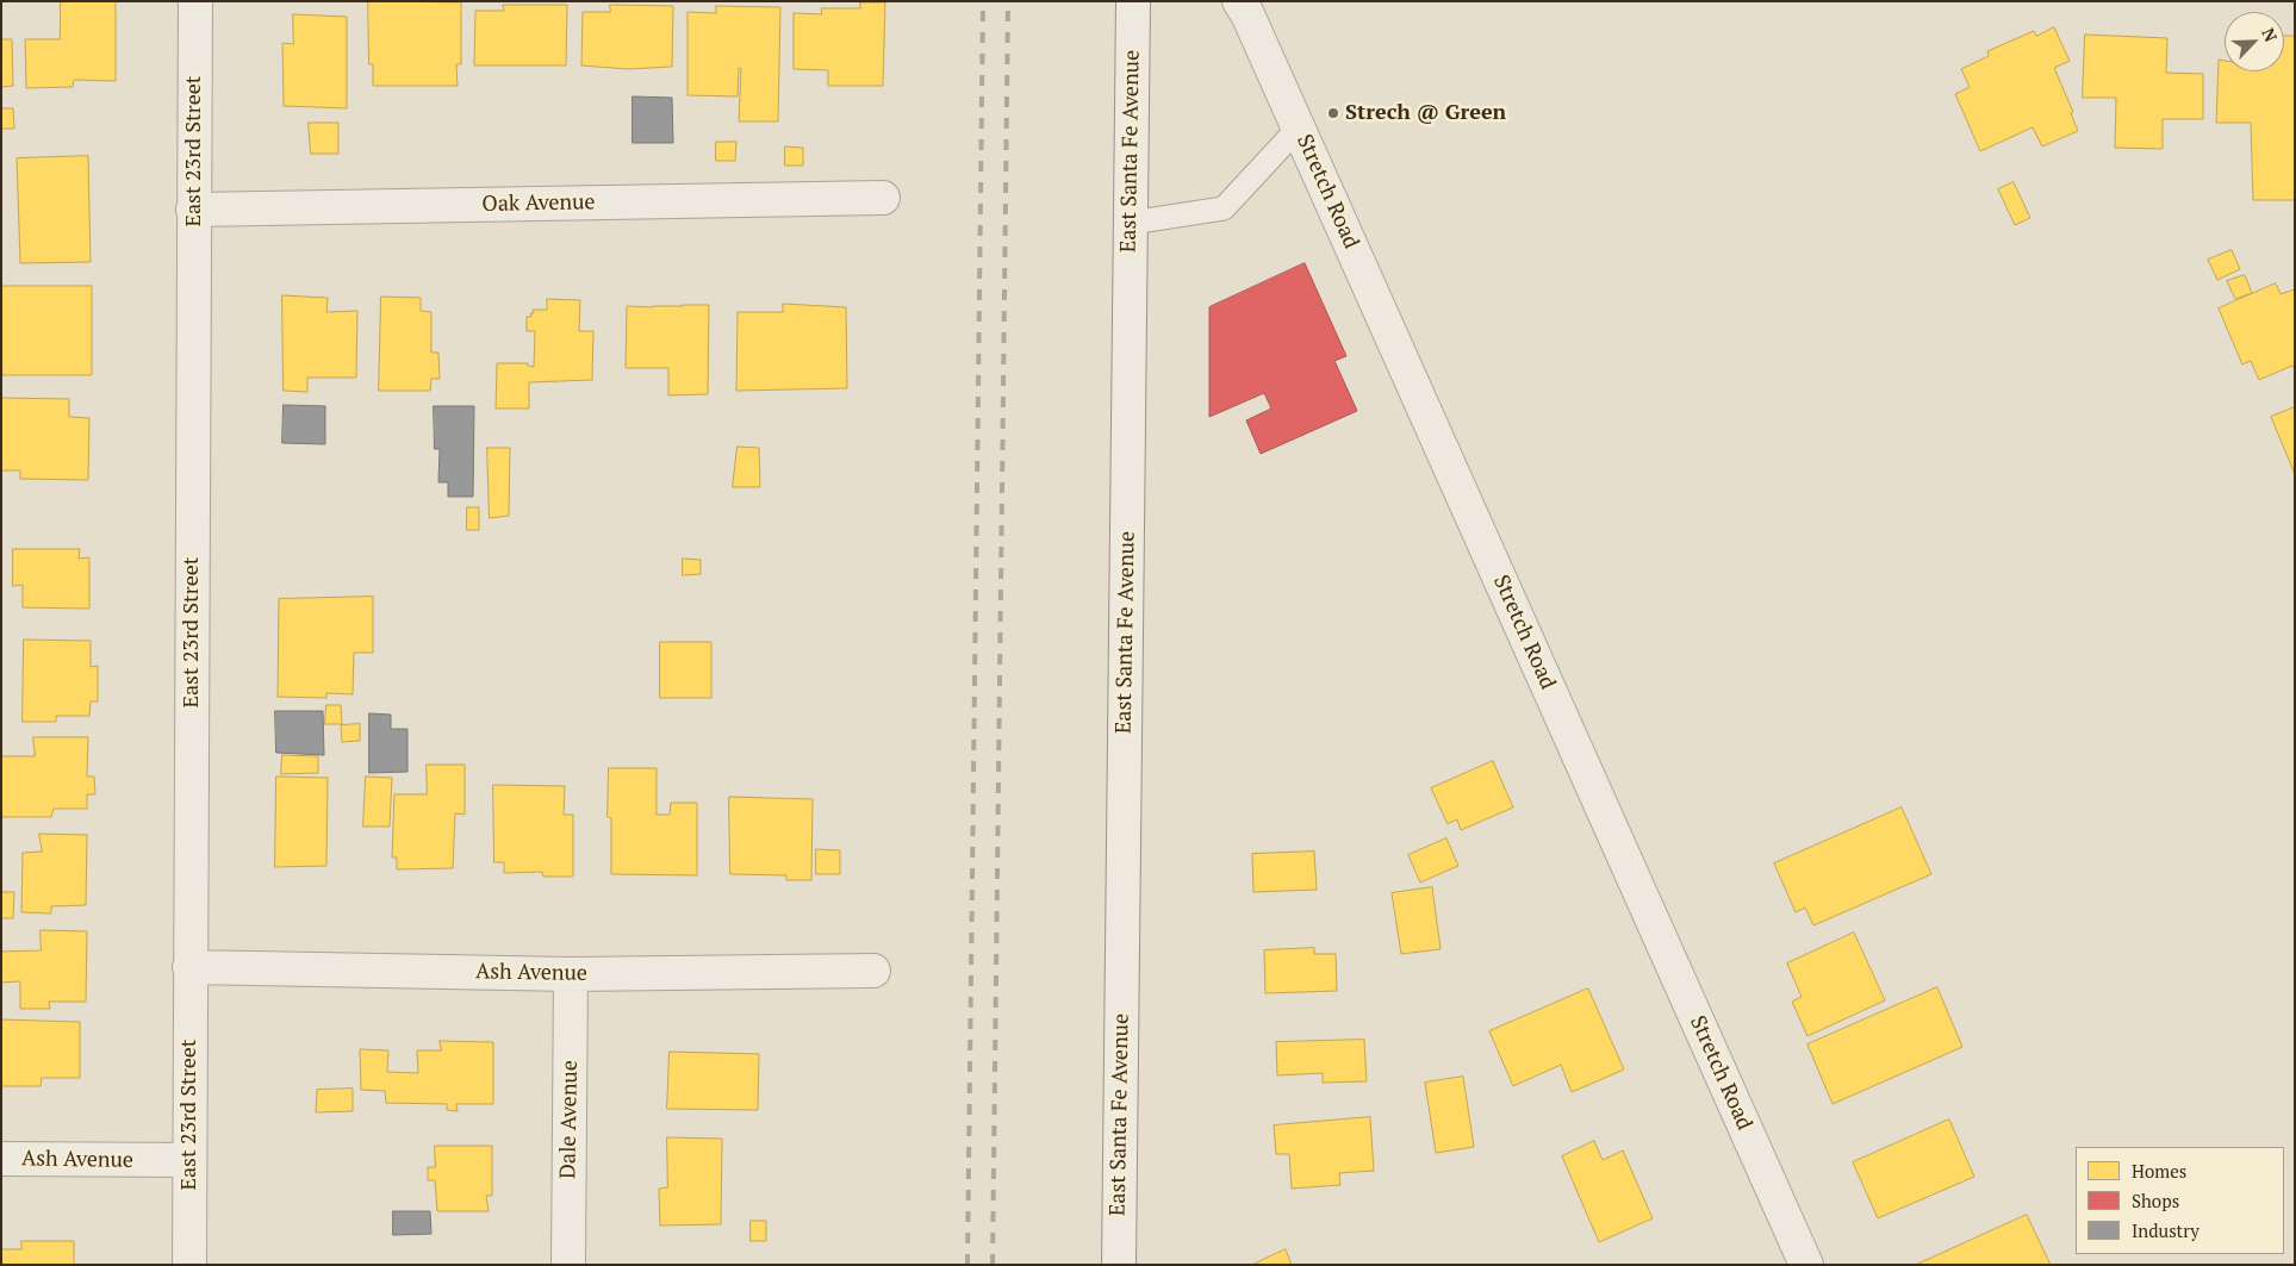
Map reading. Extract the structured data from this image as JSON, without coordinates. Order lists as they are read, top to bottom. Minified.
{"streets":{"street":["East 23rd Street","East Santa Fe Avenue","Stretch Road","Oak Avenue","Ash Avenue","Dale Avenue"]},"crossings":[["East 23rd Street","Oak Avenue"],["East 23rd Street","Ash Avenue"],["Ash Avenue","Dale Avenue"]],"places":["Strech @ Green"],"legend":["Homes","Shops","Industry"],"north":"top right"}
